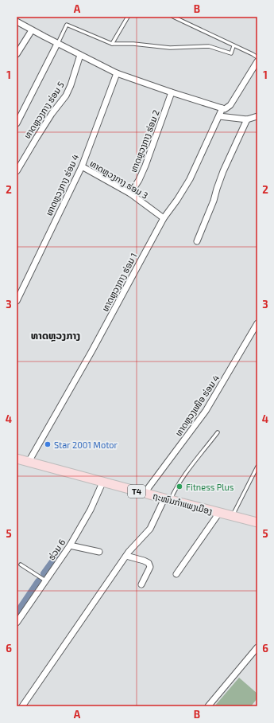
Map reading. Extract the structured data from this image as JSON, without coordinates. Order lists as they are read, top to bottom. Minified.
{"streets":{"main road":["T4","ຖະໜົນກຳແພງເມືອງ"],"street":["ທາດຫຼວງກາງ ຮ່ອມ 5","ທາດຫຼວງກາງ ຮ່ອມ 2","ທາດຫຼວງກາງ ຮ່ອມ 3","ທາດຫຼວງກາງ ຮ່ອມ 4","ທາດຫຼວງກາງ ຮ່ອມ 1","ທາດຫຼວງເໜືອ ຮ່ອມ 4","ຮ່ວມ 6"]},"crossings":[["ທາດຫຼວງກາງ ຮ່ອມ 2","ທາດຫຼວງກາງ ຮ່ອມ 3"],["ທາດຫຼວງກາງ ຮ່ອມ 3","ທາດຫຼວງກາງ ຮ່ອມ 4"],["ທາດຫຼວງກາງ ຮ່ອມ 3","ທາດຫຼວງກາງ ຮ່ອມ 1"],["ທາດຫຼວງກາງ ຮ່ອມ 1","ຖະໜົນກຳແພງເມືອງ"],["ທາດຫຼວງເໜືອ ຮ່ອມ 4","ຖະໜົນກຳແພງເມືອງ"],["ຖະໜົນກຳແພງເມືອງ","ຮ່ວມ 6"]],"districts":["ທາດຫຼວງກາງ"],"places":["Star 2001 Motor","Fitness Plus"],"grid":{"columns":["A","B"],"rows":["1","2","3","4","5","6"]}}
